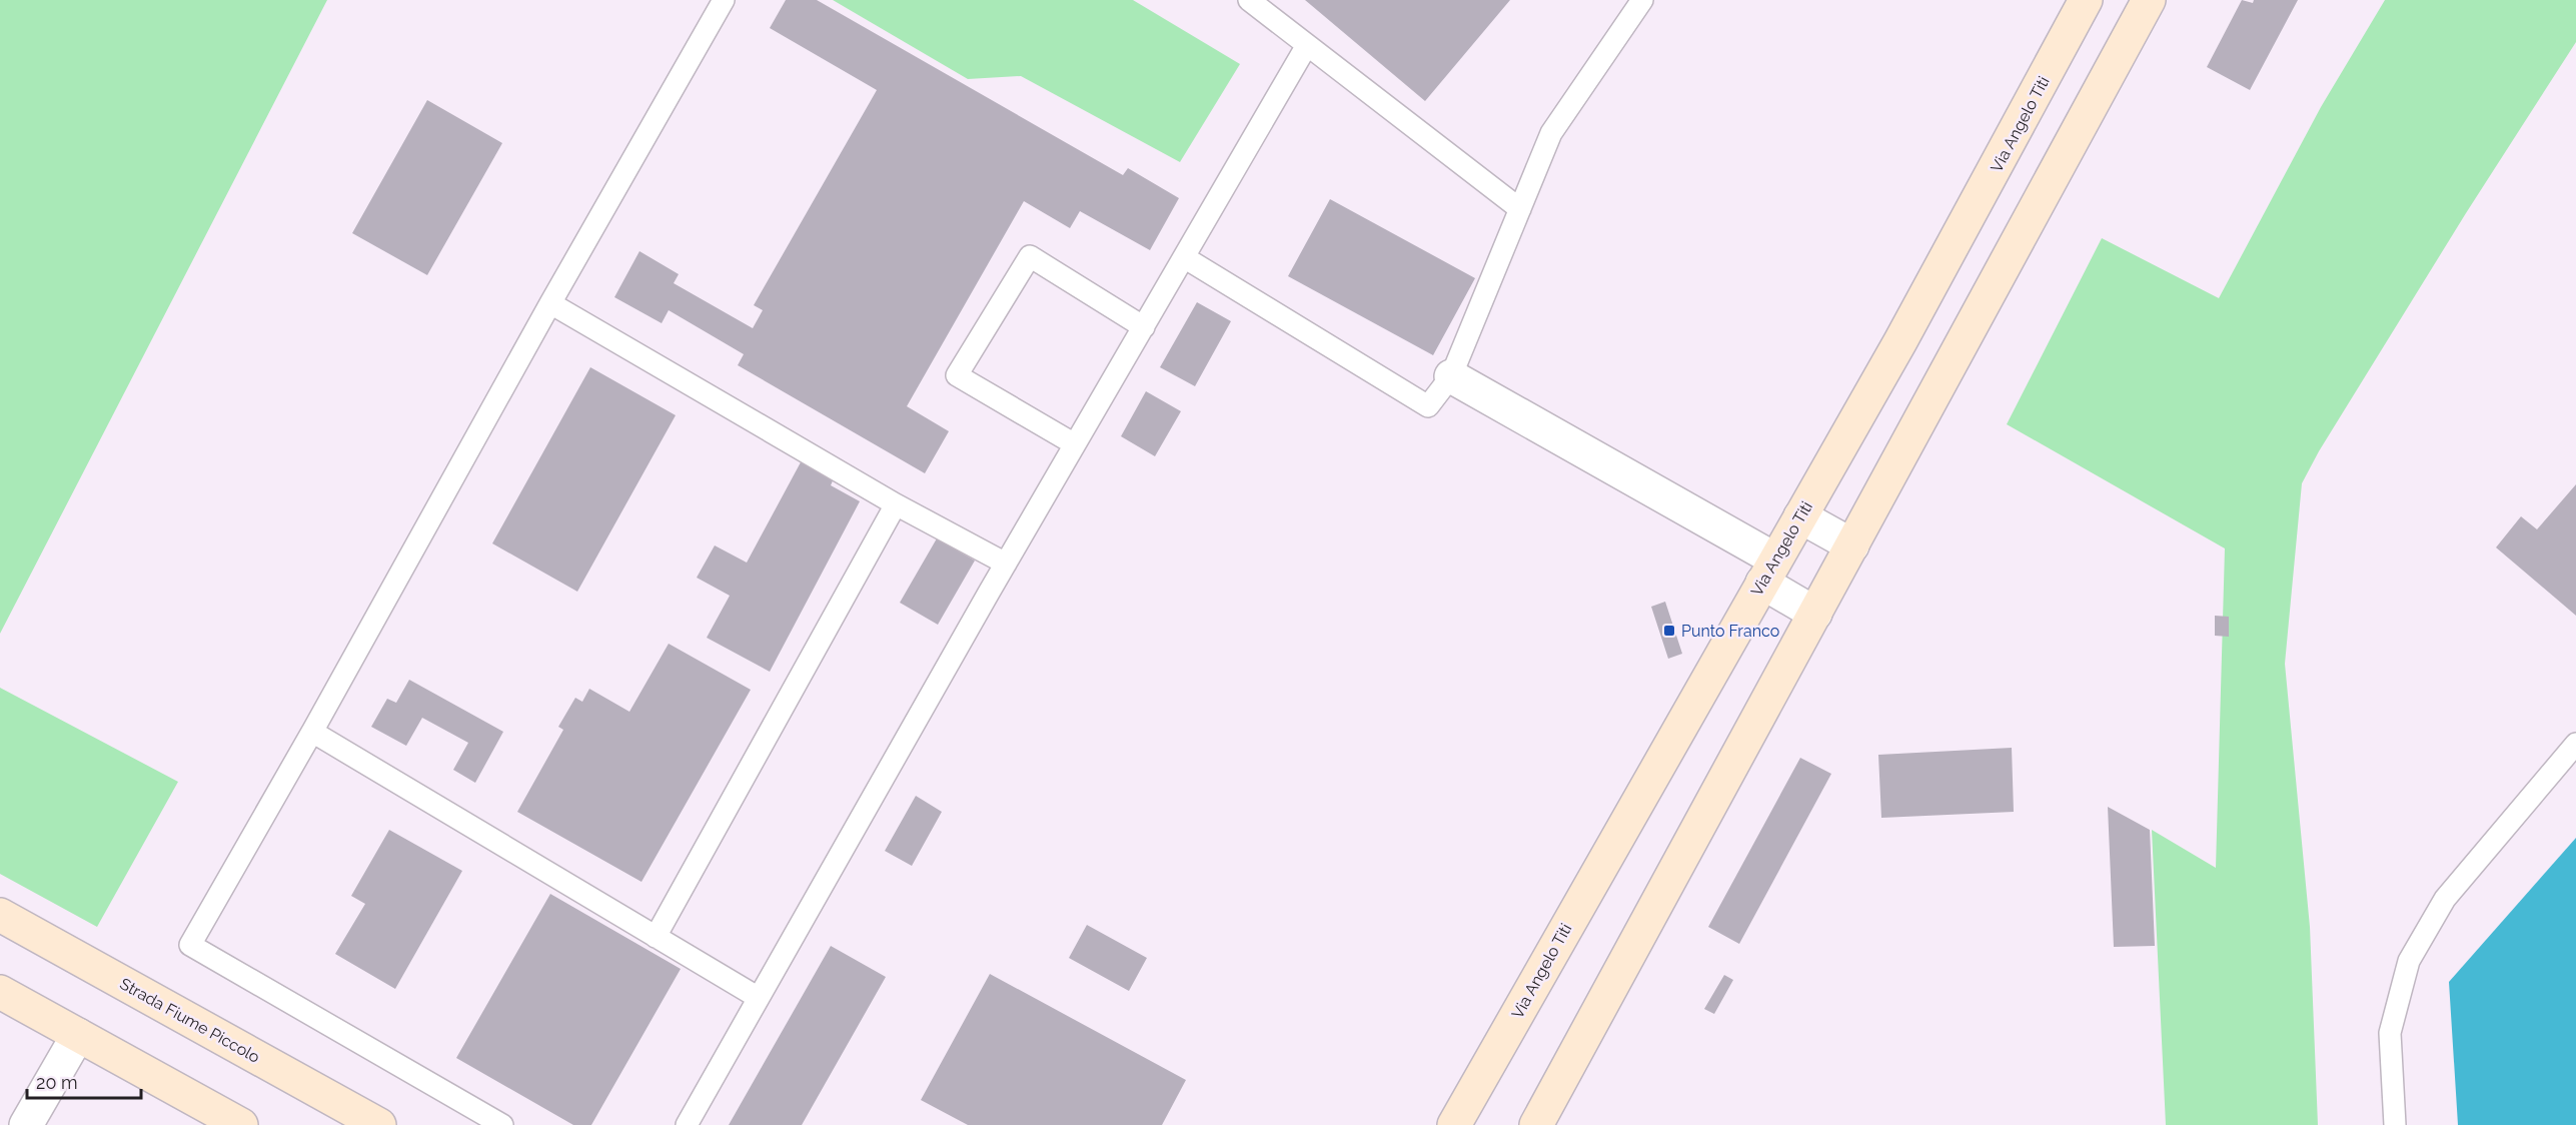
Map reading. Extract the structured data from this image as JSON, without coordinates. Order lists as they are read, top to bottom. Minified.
{"streets":{"main road":["Via Angelo Titi","Strada Fiume Piccolo"]},"places":{"transit":["Punto Franco"]},"scale_bar":"20 m"}
